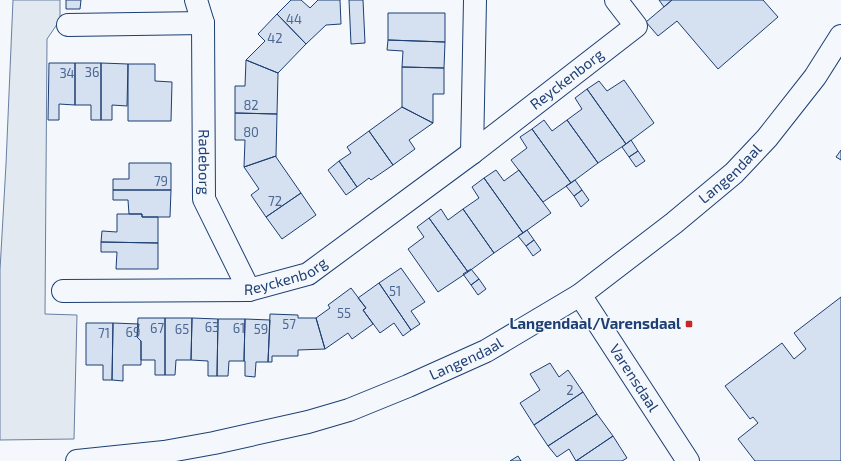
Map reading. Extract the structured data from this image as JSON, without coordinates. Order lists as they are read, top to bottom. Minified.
{"streets":{"street":["Reyckenborg","Radeborg","Langendaal","Varensdaal"]},"crossings":[["Reyckenborg","Radeborg"],["Langendaal","Varensdaal"]],"places":{"transit":["Langendaal/Varensdaal"]},"house_numbers":["44","42","36","34","82","80","79","72","51","55","57","63","67","61","65","59","69","71","2"]}
